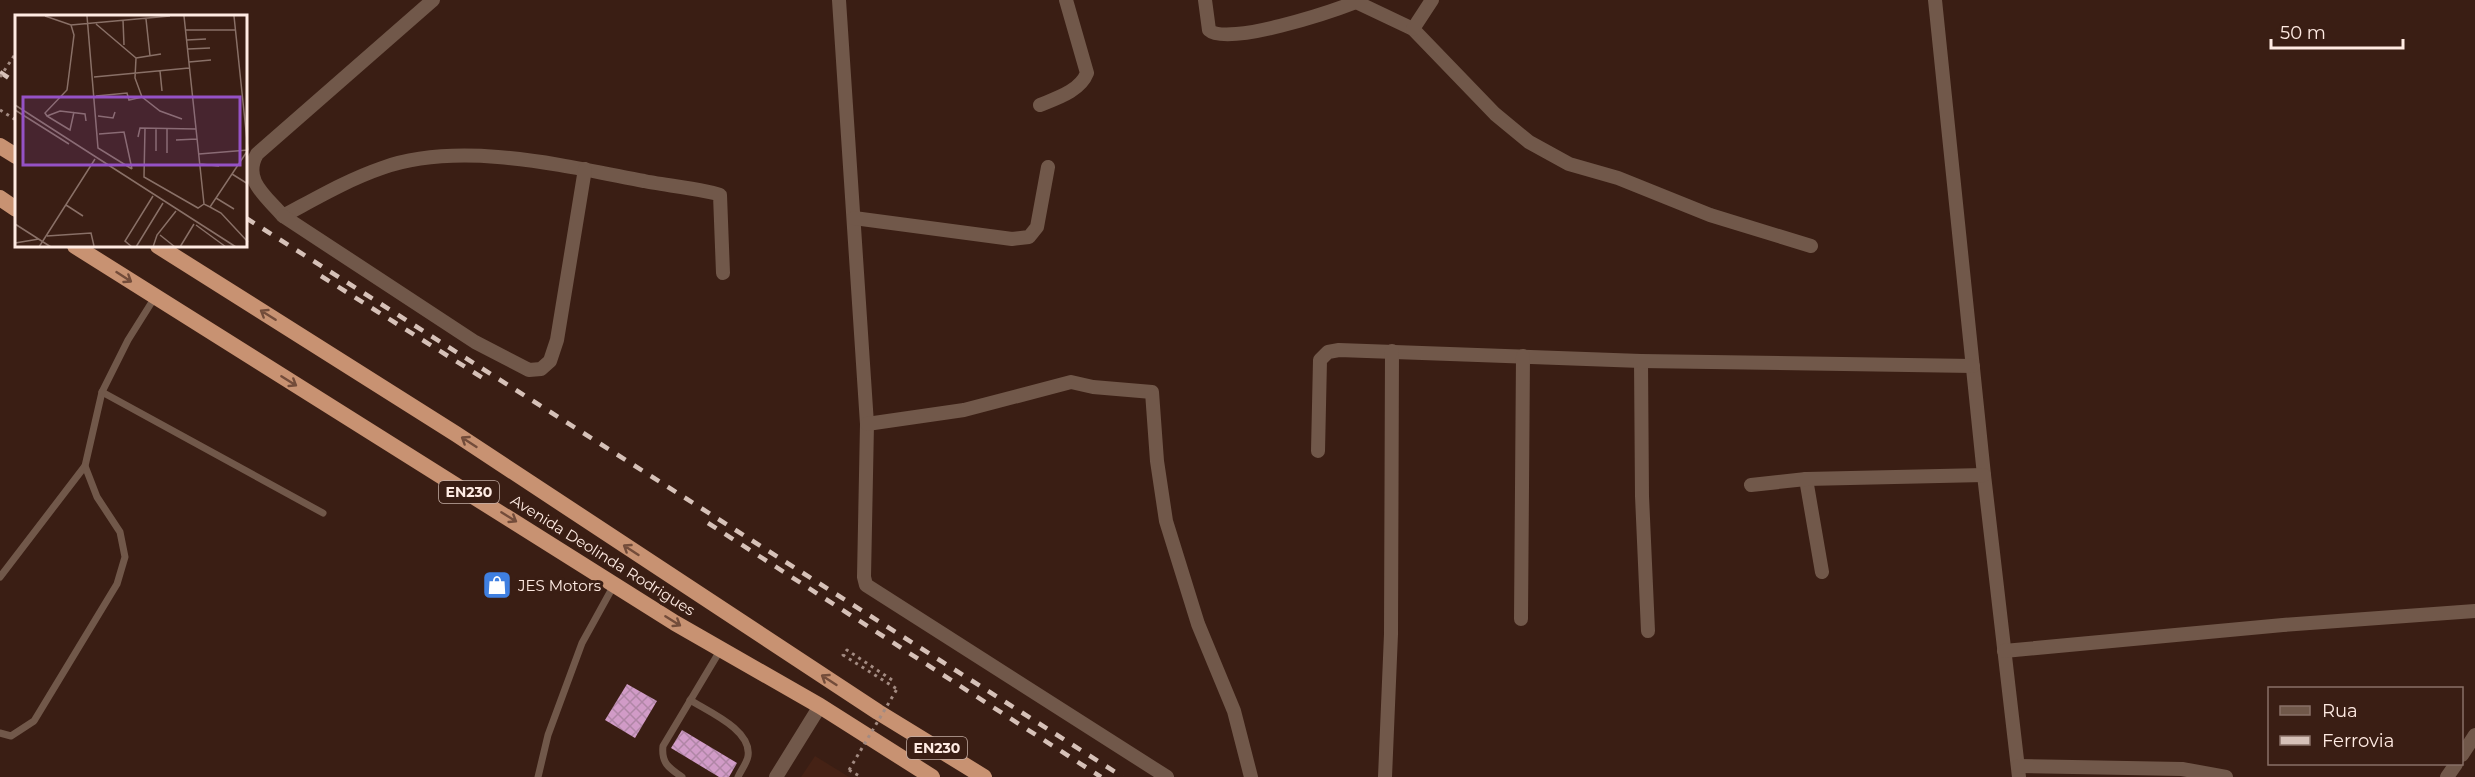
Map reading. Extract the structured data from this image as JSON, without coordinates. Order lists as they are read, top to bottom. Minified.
{"streets":{"highway":["EN230","Avenida Deolinda Rodrigues"]},"places":{"shop":["JES Motors"]},"legend":["Rua","Ferrovia"],"scale_bar":"50 m"}
